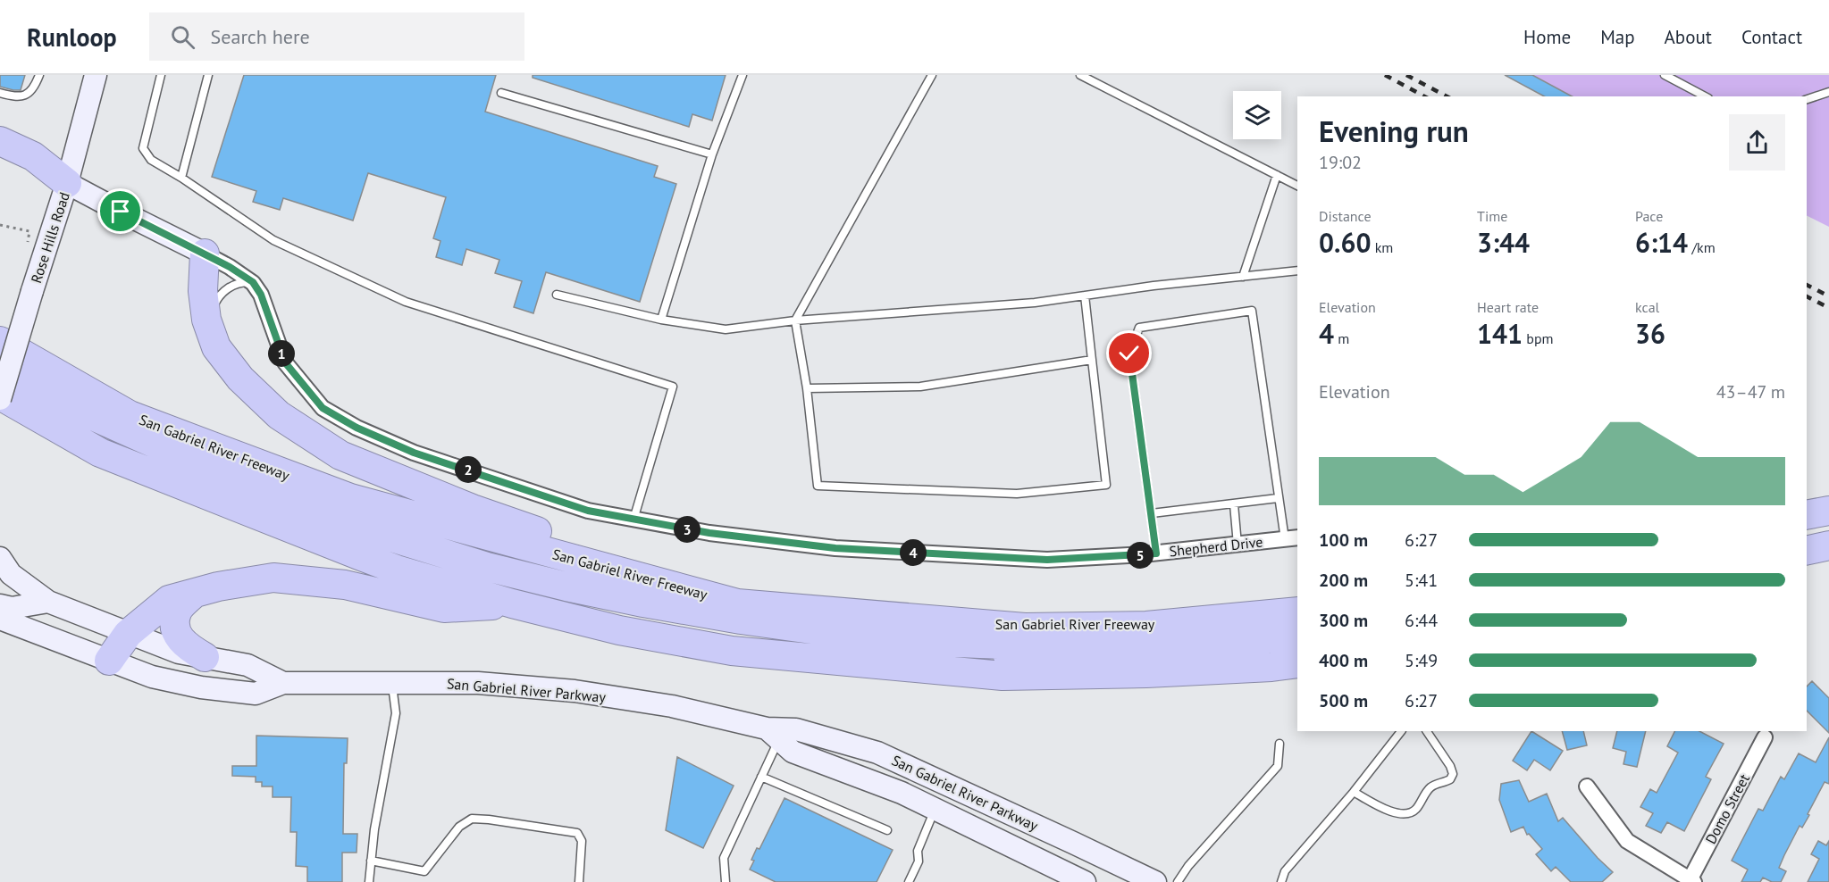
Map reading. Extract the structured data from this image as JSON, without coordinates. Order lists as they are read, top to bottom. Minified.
{"streets":{"highway":["San Gabriel River Freeway"],"main road":["Rose Hills Road","Shepherd Drive","San Gabriel River Parkway"],"street":["Domo Street"]},"crossings":[["Rose Hills Road","Shepherd Drive"]],"page":{"header":"Runloop","search":"Search here","nav":["Home","Map","About","Contact"],"heading":["Evening run","19:02"],"stats":[["Distance","0.60 km"],["Time","3:44"],["Pace","6:14 /km"],["Elevation","4 m"],["Heart rate","141 bpm"],["kcal","36"]],"pins":["1","2","3","4","5"],"chart":["Elevation","43–47 m"],"list":[{"name":"100 m","note":"6:27"},{"name":"200 m","note":"5:41"},{"name":"300 m","note":"6:44"},{"name":"400 m","note":"5:49"},{"name":"500 m","note":"6:27"}]}}
